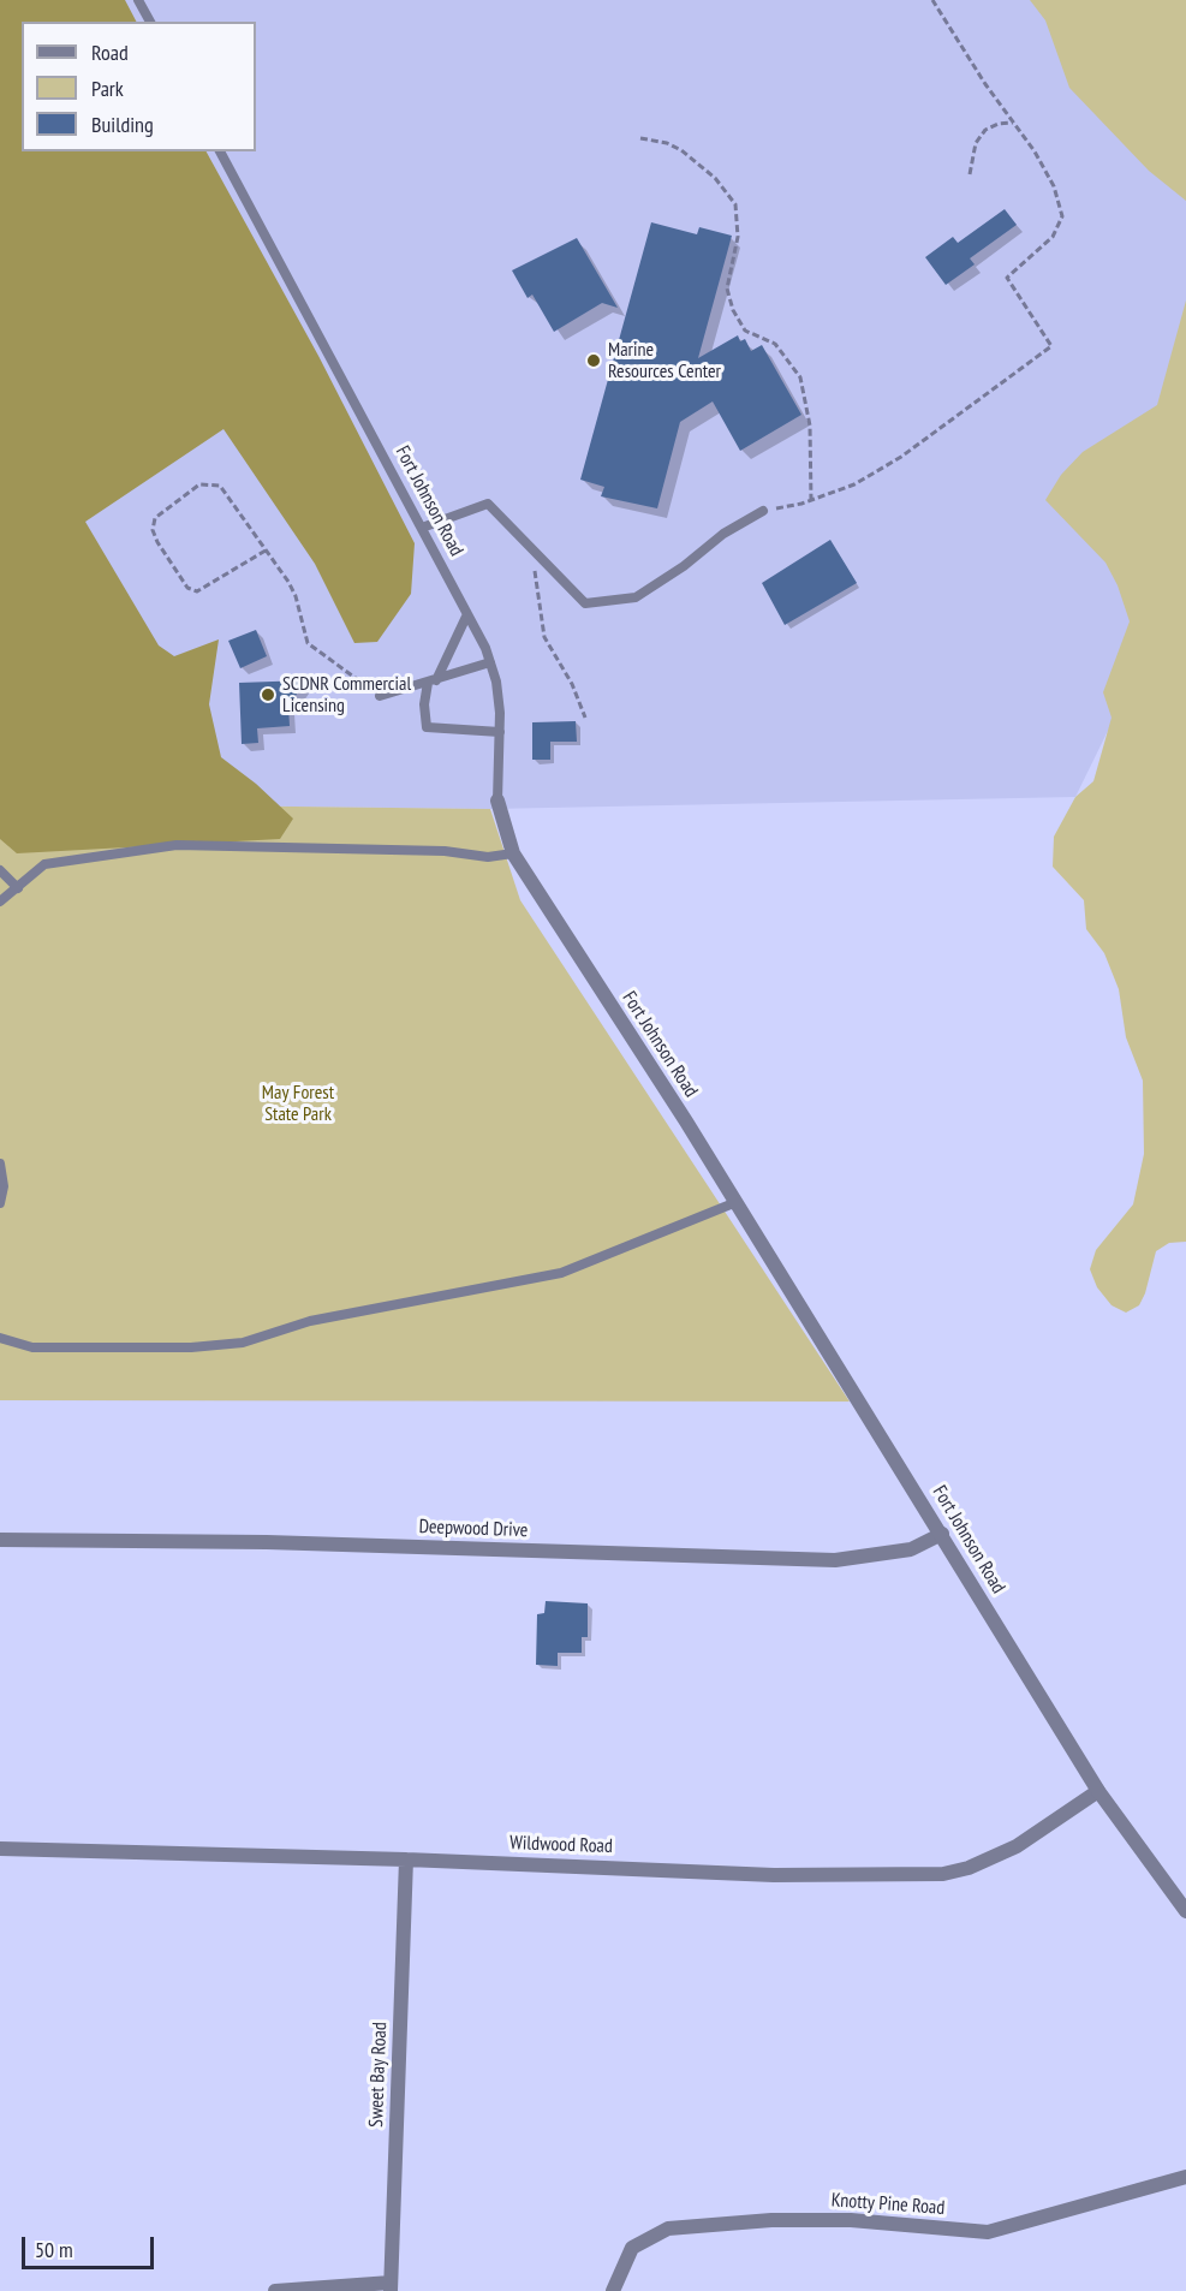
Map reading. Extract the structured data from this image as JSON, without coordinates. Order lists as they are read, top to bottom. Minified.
{"streets":{"street":["Fort Johnson Road","Deepwood Drive","Wildwood Road","Sweet Bay Road","Knotty Pine Road"]},"crossings":[["Fort Johnson Road","Deepwood Drive"],["Fort Johnson Road","Wildwood Road"],["Wildwood Road","Sweet Bay Road"]],"parks":["May Forest State Park"],"places":["Marine Resources Center","SCDNR Commercial Licensing"],"legend":["Road","Park","Building"],"scale_bar":"50 m"}
